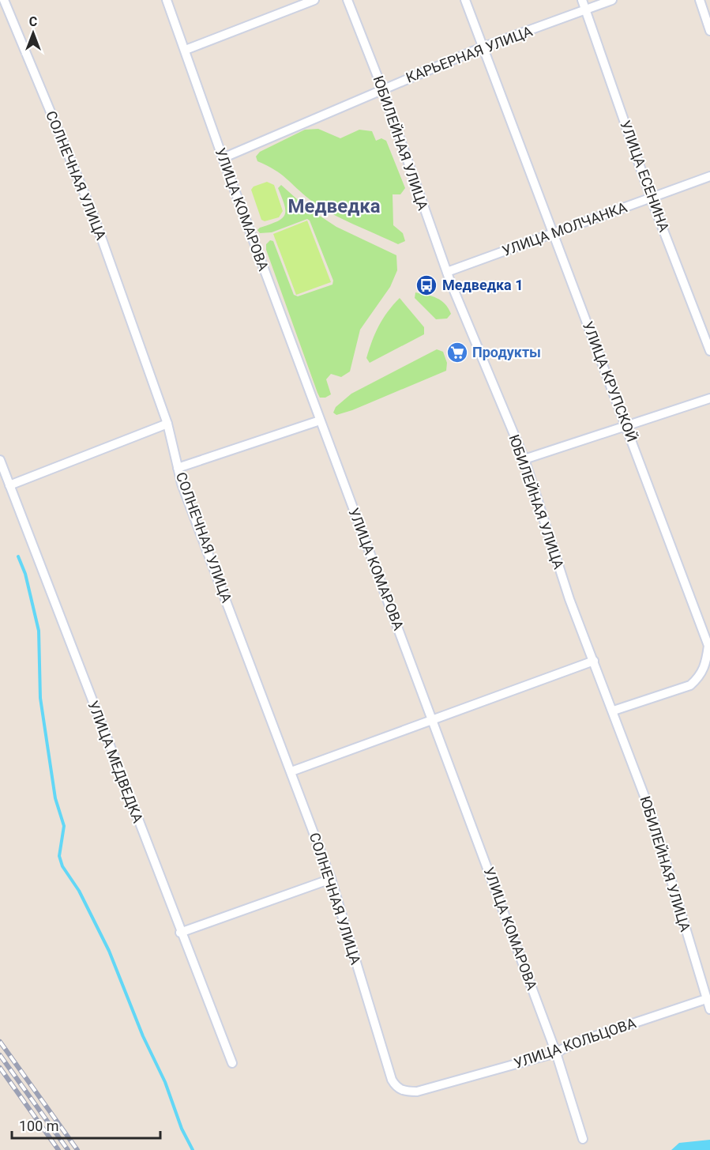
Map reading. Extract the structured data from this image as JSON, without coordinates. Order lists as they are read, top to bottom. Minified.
{"streets":{"street":["КАРЬЕРНАЯ УЛИЦА","ЮБИЛЕЙНАЯ УЛИЦА","СОЛНЕЧНАЯ УЛИЦА","УЛИЦА ЕСЕНИНА","УЛИЦА КОМАРОВА","УЛИЦА МОЛЧАНКА","УЛИЦА КРУПСКОЙ","УЛИЦА МЕДВЕДКА","УЛИЦА КОЛЬЦОВА"]},"crossings":[["КАРЬЕРНАЯ УЛИЦА","ЮБИЛЕЙНАЯ УЛИЦА"],["КАРЬЕРНАЯ УЛИЦА","УЛИЦА ЕСЕНИНА"],["КАРЬЕРНАЯ УЛИЦА","УЛИЦА КОМАРОВА"],["КАРЬЕРНАЯ УЛИЦА","УЛИЦА КРУПСКОЙ"],["ЮБИЛЕЙНАЯ УЛИЦА","УЛИЦА МОЛЧАНКА"],["ЮБИЛЕЙНАЯ УЛИЦА","УЛИЦА КРУПСКОЙ"],["ЮБИЛЕЙНАЯ УЛИЦА","УЛИЦА КОЛЬЦОВА"],["СОЛНЕЧНАЯ УЛИЦА","УЛИЦА КОЛЬЦОВА"],["УЛИЦА ЕСЕНИНА","УЛИЦА МОЛЧАНКА"],["УЛИЦА КОМАРОВА","УЛИЦА КОЛЬЦОВА"],["УЛИЦА МОЛЧАНКА","УЛИЦА КРУПСКОЙ"]],"districts":["Медведка"],"places":{"bus stop":["Медведка 1"],"supermarket":["Продукты"]},"scale_bar":"100 m","north":"top"}
